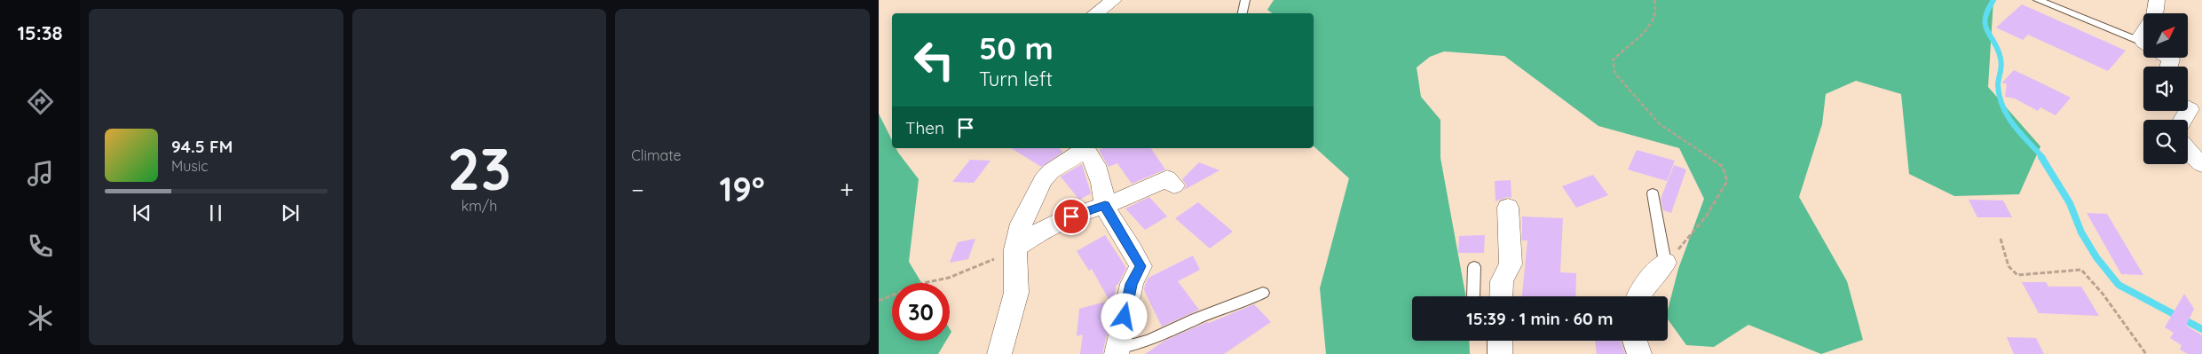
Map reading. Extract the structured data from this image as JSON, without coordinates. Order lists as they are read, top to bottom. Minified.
{"north":"top right","page":{"tabs":"15:38","tile":[["23","km/h"],"Climate"],"turn":["50 m","Turn left"],"then":"Then","song":["94.5 FM","Music"],"heat":["−","19°","+"],"limit":"30","trip":"15:39 · 1 min · 60 m"}}
